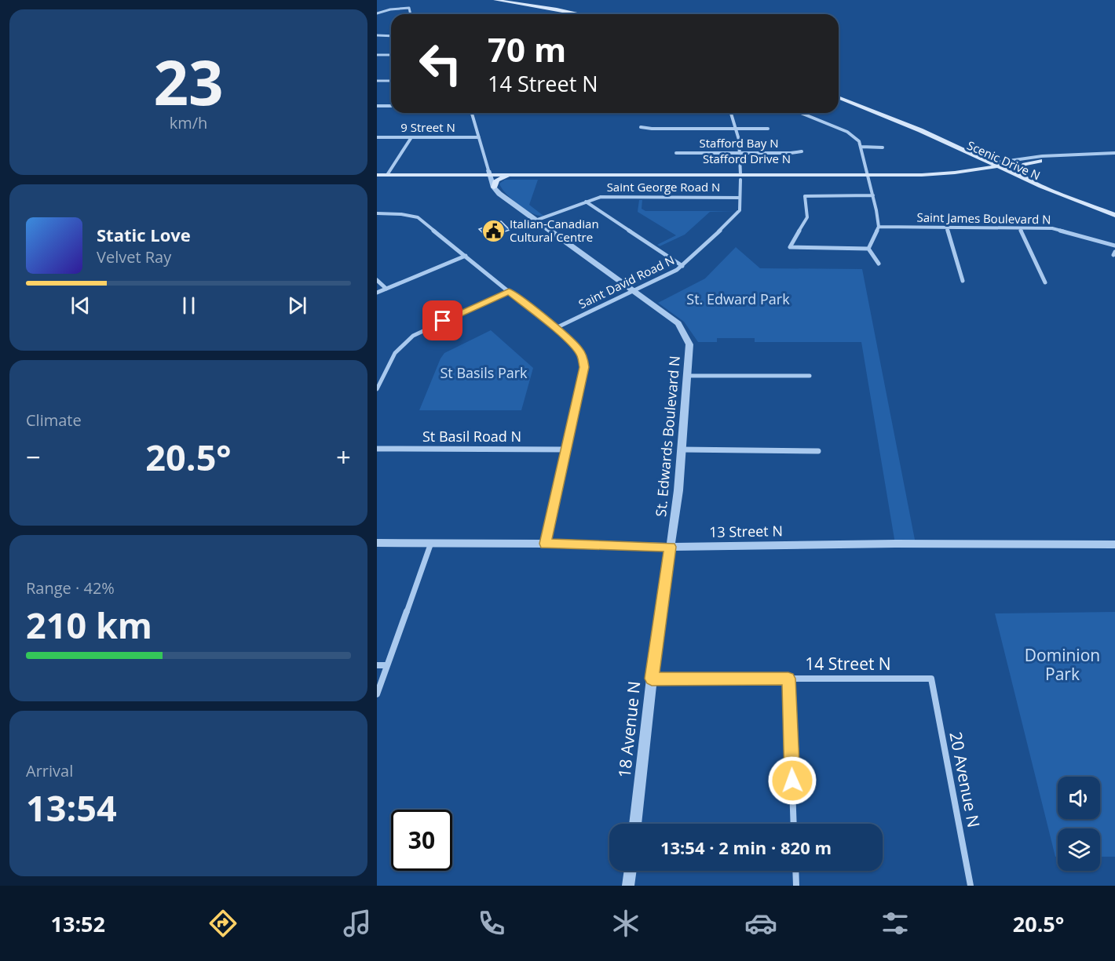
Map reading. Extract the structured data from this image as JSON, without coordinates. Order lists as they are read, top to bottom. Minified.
{"streets":{"main road":["Stafford Drive N","Scenic Drive N"],"street":["9 Street N","Stafford Bay N","Saint George Road N","Saint James Boulevard N","Saint David Road N","St. Edwards Boulevard N","St Basil Road N","13 Street N","14 Street N","18 Avenue N","20 Avenue N"]},"crossings":[["Stafford Bay N","Saint David Road N"],["Stafford Drive N","Scenic Drive N"],["Stafford Drive N","Saint David Road N"],["Saint George Road N","Saint David Road N"],["Saint George Road N","St. Edwards Boulevard N"],["Saint David Road N","St. Edwards Boulevard N"],["St. Edwards Boulevard N","13 Street N"],["St. Edwards Boulevard N","18 Avenue N"],["13 Street N","18 Avenue N"],["14 Street N","18 Avenue N"],["14 Street N","20 Avenue N"]],"parks":["St. Edward Park","St Basils Park","Dominion Park"],"places":{"public building":["Italian-Canadian Cultural Centre"]},"page":{"tile":[["23","km/h"],"Climate",["Range · 42%","210 km"],["Arrival","13:54"]],"turn":["70 m","14 Street N"],"song":["Static Love","Velvet Ray"],"heat":["−","20.5°","+"],"limit":"30","trip":"13:54 · 2 min · 820 m","tabs":["13:52","20.5°"]}}
